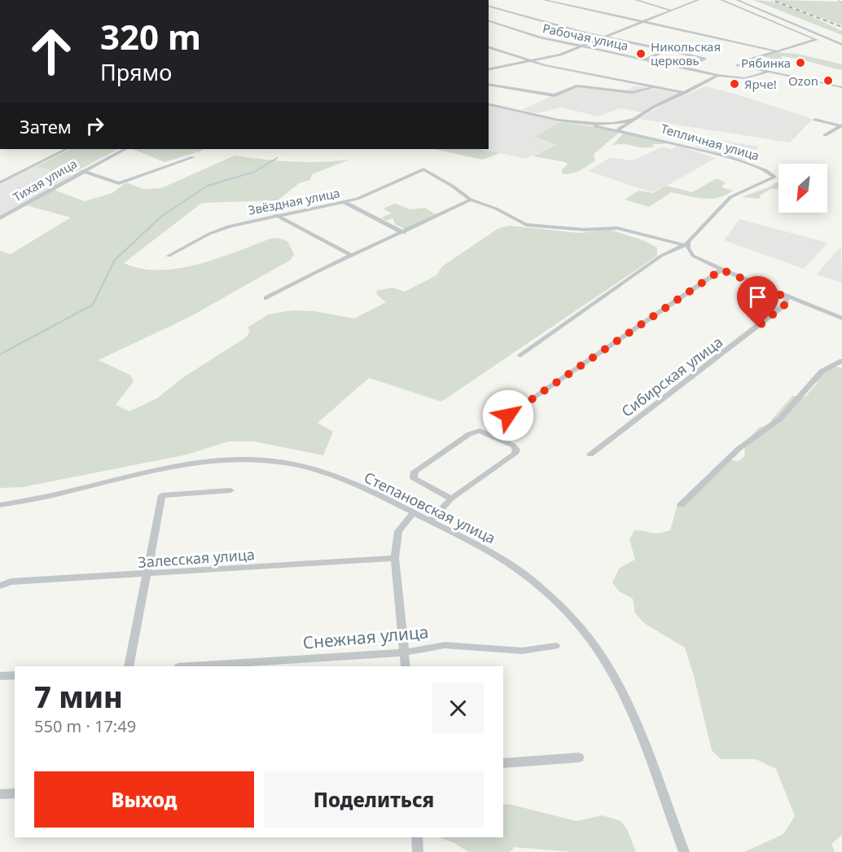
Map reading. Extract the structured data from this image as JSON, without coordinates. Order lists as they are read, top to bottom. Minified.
{"streets":{"street":["Рабочая улица","Тепличная улица","Тихая улица","Звёздная улица","Сибирская улица","Степановская улица","Залесская улица","Снежная улица"]},"places":["Никольская церковь","Рябинка","Ozon","Ярче!"],"north":"bottom left","page":{"turn":["320 m","Прямо"],"then":"Затем","heading":["7 мин","550 m · 17:49"],"buttons":["Выход","Поделиться"]}}
